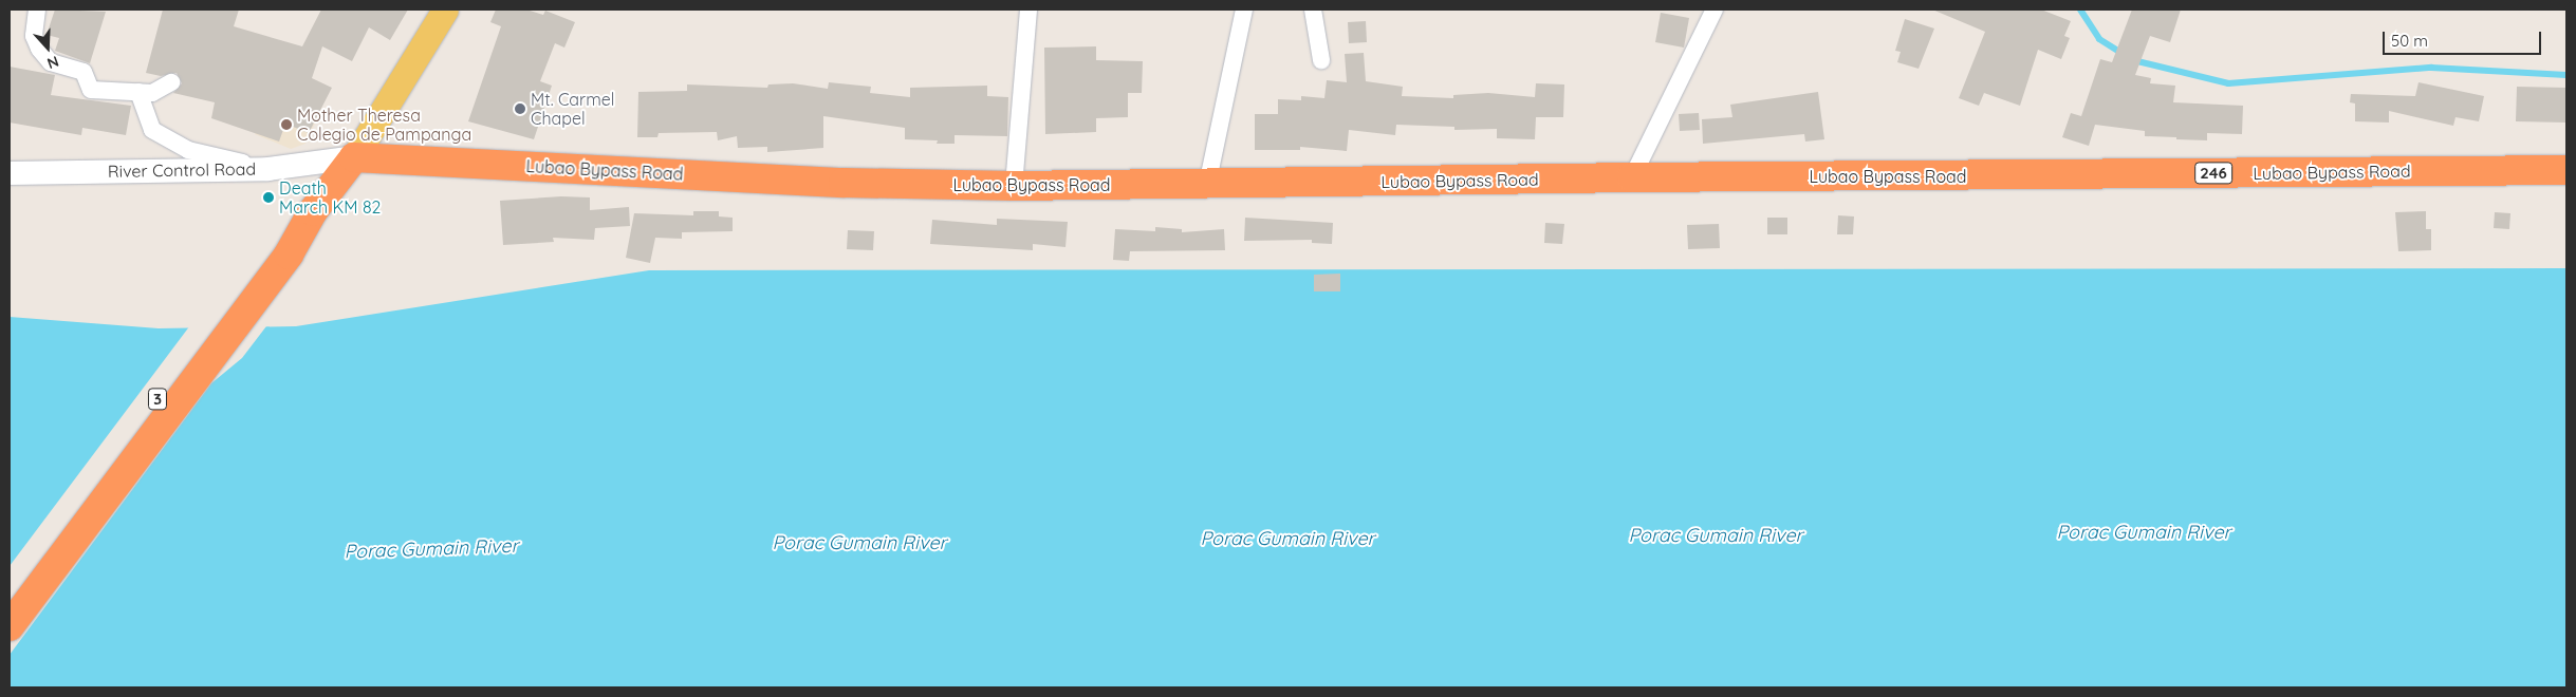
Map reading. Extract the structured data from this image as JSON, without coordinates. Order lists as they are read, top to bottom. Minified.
{"streets":{"highway":["Lubao Bypass Road","246","3"],"street":["River Control Road"]},"crossings":[["River Control Road","Lubao Bypass Road"],["River Control Road","3"],["Lubao Bypass Road","3"]],"water":["Porac Gumain River"],"places":["Mt. Carmel Chapel","Mother Theresa Colegio de Pampanga","Death March KM 82"],"scale_bar":"50 m","north":"bottom"}
